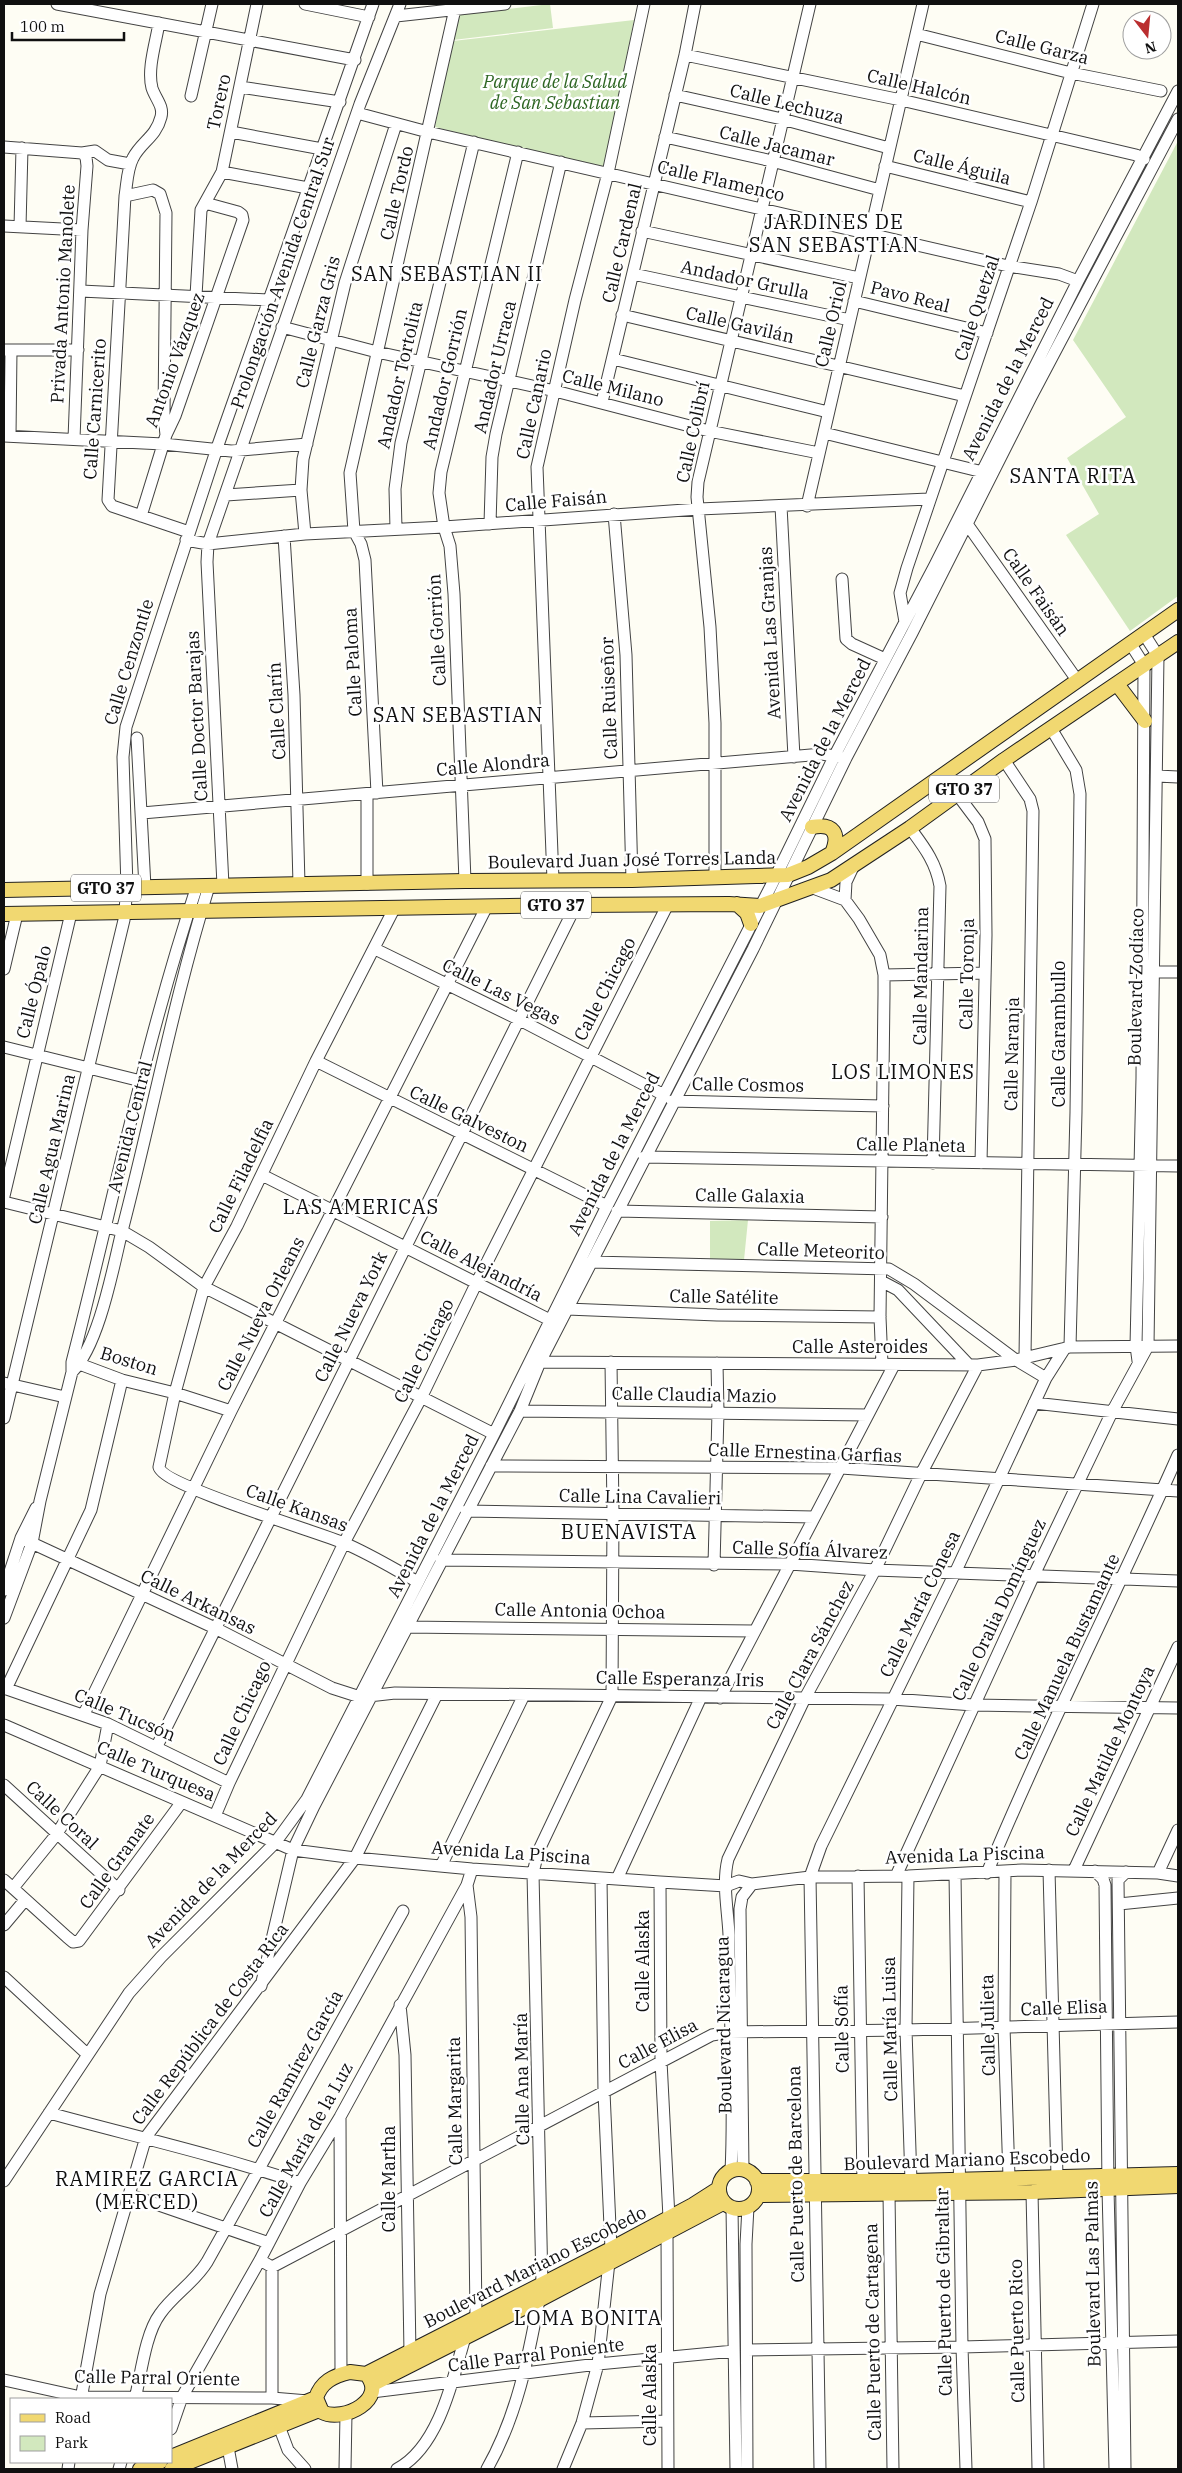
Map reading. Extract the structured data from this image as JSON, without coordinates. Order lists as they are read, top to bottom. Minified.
{"streets":{"main road":["GTO 37","Boulevard Juan José Torres Landa","Boulevard Mariano Escobedo"],"street":["Calle Garza","Calle Halcón","Torero","Calle Lechuza","Calle Jacamar","Calle Águila","Calle Flamenco","Calle Tordo","Calle Cardenal","Prolongación Avenida Central Sur","Andador Grulla","Privada Antonio Manolete","Pavo Real","Calle Quetzal","Calle Garza Gris","Calle Oriol","Calle Gavilán","Antonio Vázquez","Andador Urraca","Andador Tortolita","Andador Gorrión","Avenida de la Merced","Calle Milano","Calle Canario","Calle Carnicerito","Calle Colibrí","Calle Faisán","Calle Gorrión","Avenida Las Granjas","Calle Cenzontle","Calle Paloma","Calle Ruiseñor","Calle Clarín","Calle Doctor Barajas","Calle Alondra","Calle Toronja","Calle Mandarina","Boulevard Zodíaco","Calle Chicago","Calle Ópalo","Calle Las Vegas","Calle Garambullo","Calle Naranja","Calle Cosmos","Calle Galveston","Avenida Central","Calle Planeta","Calle Agua Marina","Calle Filadelfia","Calle Galaxia","Calle Meteorito","Calle Alejandría","Calle Satélite","Calle Nueva Orleans","Calle Nueva York","Calle Asteroides","Boston","Calle Claudia Mazio","Calle Ernestina Garfias","Calle Lina Cavalieri","Calle Kansas","Calle Sofía Álvarez","Calle Arkansas","Calle María Conesa","Calle Oralia Domínguez","Calle Antonia Ochoa","Calle Clara Sánchez","Calle Manuela Bustamante","Calle Esperanza Iris","Calle Tucsón","Calle Matilde Montoya","Calle Turquesa","Calle Coral","Avenida La Piscina","Calle Granate","Calle Alaska","Calle Elisa","Calle República de Costa Rica","Boulevard Nicaragua","Calle Julieta","Calle Sofía","Calle María Luisa","Calle Ramírez García","Calle Ana María","Calle Margarita","Calle María de la Luz","Calle Puerto de Barcelona","Calle Martha","Boulevard Las Palmas","Calle Puerto de Gibraltar","Calle Puerto Rico","Calle Puerto de Cartagena","Calle Parral Poniente","Calle Parral Oriente"]},"crossings":[["Calle Garza","Calle Quetzal"],["Calle Garza","Calle Oriol"],["Calle Halcón","Calle Cardenal"],["Calle Halcón","Calle Quetzal"],["Calle Halcón","Calle Oriol"],["Calle Halcón","Avenida de la Merced"],["Calle Halcón","Calle Colibrí"],["Torero","Antonio Vázquez"],["Calle Lechuza","Calle Cardenal"],["Calle Lechuza","Calle Oriol"],["Calle Lechuza","Calle Colibrí"],["Calle Jacamar","Calle Cardenal"],["Calle Jacamar","Calle Oriol"],["Calle Jacamar","Calle Colibrí"],["Calle Águila","Calle Quetzal"],["Calle Águila","Calle Oriol"],["Calle Flamenco","Calle Tordo"],["Calle Flamenco","Calle Cardenal"],["Calle Flamenco","Prolongación Avenida Central Sur"],["Calle Flamenco","Calle Quetzal"],["Calle Flamenco","Calle Garza Gris"],["Calle Flamenco","Calle Oriol"],["Calle Flamenco","Andador Urraca"],["Calle Flamenco","Andador Tortolita"],["Calle Flamenco","Andador Gorrión"],["Calle Flamenco","Avenida de la Merced"],["Calle Flamenco","Calle Canario"],["Calle Flamenco","Calle Colibrí"],["Calle Tordo","Calle Milano"],["Calle Tordo","Calle Faisán"],["Calle Tordo","Calle Paloma"],["Calle Cardenal","Andador Grulla"],["Calle Cardenal","Calle Gavilán"],["Calle Cardenal","Calle Milano"],["Prolongación Avenida Central Sur","Calle Milano"],["Prolongación Avenida Central Sur","Calle Carnicerito"],["Prolongación Avenida Central Sur","Calle Faisán"],["Prolongación Avenida Central Sur","Calle Cenzontle"],["Prolongación Avenida Central Sur","Calle Doctor Barajas"],["Andador Grulla","Calle Oriol"],["Andador Grulla","Calle Colibrí"],["Pavo Real","Calle Quetzal"],["Pavo Real","Calle Oriol"],["Calle Quetzal","Calle Gavilán"],["Calle Quetzal","Avenida de la Merced"],["Calle Quetzal","Calle Faisán"],["Calle Garza Gris","Calle Milano"],["Calle Garza Gris","Calle Faisán"],["Calle Oriol","Calle Gavilán"],["Calle Oriol","Calle Milano"],["Calle Oriol","Calle Faisán"],["Calle Gavilán","Calle Colibrí"],["Antonio Vázquez","Calle Carnicerito"],["Andador Urraca","Calle Milano"],["Andador Urraca","Calle Faisán"],["Andador Tortolita","Calle Milano"],["Andador Tortolita","Calle Faisán"],["Andador Gorrión","Calle Milano"],["Andador Gorrión","Calle Faisán"],["Andador Gorrión","Calle Gorrión"],["Avenida de la Merced","Calle Faisán"],["Avenida de la Merced","Calle Alondra"],["Avenida de la Merced","GTO 37"],["Avenida de la Merced","Boulevard Juan José Torres Landa"],["Avenida de la Merced","Calle Las Vegas"],["Avenida de la Merced","Calle Cosmos"],["Avenida de la Merced","Calle Galveston"],["Avenida de la Merced","Calle Planeta"],["Avenida de la Merced","Calle Galaxia"],["Avenida de la Merced","Calle Meteorito"],["Avenida de la Merced","Calle Alejandría"],["Avenida de la Merced","Calle Satélite"],["Avenida de la Merced","Calle Asteroides"],["Avenida de la Merced","Calle Claudia Mazio"],["Avenida de la Merced","Calle Ernestina Garfias"],["Avenida de la Merced","Calle Lina Cavalieri"],["Avenida de la Merced","Calle Kansas"],["Avenida de la Merced","Calle Sofía Álvarez"],["Avenida de la Merced","Calle Arkansas"],["Avenida de la Merced","Calle Antonia Ochoa"],["Avenida de la Merced","Calle Esperanza Iris"],["Avenida de la Merced","Calle Turquesa"],["Avenida de la Merced","Avenida La Piscina"],["Avenida de la Merced","Calle República de Costa Rica"],["Calle Milano","Calle Canario"],["Calle Milano","Calle Colibrí"],["Calle Canario","Calle Faisán"],["Calle Canario","Calle Alondra"],["Calle Canario","Boulevard Juan José Torres Landa"],["Calle Carnicerito","Calle Faisán"],["Calle Carnicerito","Calle Cenzontle"],["Calle Carnicerito","Calle Doctor Barajas"],["Calle Colibrí","Calle Faisán"],["Calle Colibrí","Calle Alondra"],["Calle Colibrí","Boulevard Juan José Torres Landa"],["Calle Faisán","Calle Gorrión"],["Calle Faisán","Avenida Las Granjas"],["Calle Faisán","Calle Cenzontle"],["Calle Faisán","Calle Paloma"],["Calle Faisán","Calle Ruiseñor"],["Calle Faisán","Calle Clarín"],["Calle Faisán","Calle Doctor Barajas"],["Calle Faisán","Boulevard Juan José Torres Landa"],["Calle Gorrión","Calle Alondra"],["Calle Gorrión","Boulevard Juan José Torres Landa"],["Avenida Las Granjas","Calle Alondra"],["Calle Cenzontle","Calle Doctor Barajas"],["Calle Cenzontle","Calle Alondra"],["Calle Cenzontle","Boulevard Juan José Torres Landa"],["Calle Cenzontle","Calle Agua Marina"],["Calle Paloma","Calle Alondra"],["Calle Paloma","Boulevard Juan José Torres Landa"],["Calle Ruiseñor","Calle Alondra"],["Calle Ruiseñor","Boulevard Juan José Torres Landa"],["Calle Clarín","Calle Alondra"],["Calle Clarín","Boulevard Juan José Torres Landa"],["Calle Doctor Barajas","Calle Alondra"],["Calle Doctor Barajas","Boulevard Juan José Torres Landa"],["GTO 37","Calle Toronja"],["GTO 37","Calle Mandarina"],["GTO 37","Boulevard Zodíaco"],["GTO 37","Calle Chicago"],["GTO 37","Calle Ópalo"],["GTO 37","Calle Garambullo"],["GTO 37","Calle Naranja"],["GTO 37","Avenida Central"],["GTO 37","Calle Agua Marina"],["GTO 37","Calle Filadelfia"],["GTO 37","Calle Nueva Orleans"],["GTO 37","Calle Nueva York"],["Boulevard Juan José Torres Landa","Avenida Central"],["Boulevard Juan José Torres Landa","Calle Agua Marina"],["Calle Toronja","Calle Planeta"],["Calle Mandarina","Calle Planeta"],["Boulevard Zodíaco","Calle Planeta"],["Boulevard Zodíaco","Calle Asteroides"],["Boulevard Zodíaco","Calle Oralia Domínguez"],["Calle Chicago","Calle Las Vegas"],["Calle Chicago","Calle Galveston"],["Calle Chicago","Calle Alejandría"],["Calle Chicago","Calle Kansas"],["Calle Chicago","Calle Arkansas"],["Calle Chicago","Calle Tucsón"],["Calle Chicago","Calle Turquesa"],["Calle Las Vegas","Calle Cosmos"],["Calle Las Vegas","Calle Filadelfia"],["Calle Las Vegas","Calle Nueva Orleans"],["Calle Las Vegas","Calle Nueva York"],["Calle Garambullo","Calle Planeta"],["Calle Garambullo","Calle Asteroides"],["Calle Garambullo","Calle María Conesa"],["Calle Naranja","Calle Planeta"],["Calle Naranja","Calle Meteorito"],["Calle Naranja","Calle Asteroides"],["Calle Galveston","Calle Filadelfia"],["Calle Galveston","Calle Galaxia"],["Calle Galveston","Calle Nueva Orleans"],["Calle Galveston","Calle Nueva York"],["Avenida Central","Boston"],["Avenida Central","Calle Arkansas"],["Calle Filadelfia","Calle Alejandría"],["Calle Filadelfia","Boston"],["Calle Filadelfia","Calle Kansas"],["Calle Meteorito","Calle Asteroides"],["Calle Meteorito","Calle María Conesa"],["Calle Meteorito","Calle Clara Sánchez"],["Calle Alejandría","Calle Nueva Orleans"],["Calle Alejandría","Calle Nueva York"],["Calle Nueva Orleans","Boston"],["Calle Nueva Orleans","Calle Kansas"],["Calle Nueva Orleans","Calle Arkansas"],["Calle Nueva Orleans","Calle Tucsón"],["Calle Nueva York","Calle Kansas"],["Calle Nueva York","Calle Arkansas"],["Calle Nueva York","Calle Tucsón"],["Calle Asteroides","Calle María Conesa"],["Calle Asteroides","Calle Oralia Domínguez"],["Calle Asteroides","Calle Clara Sánchez"],["Calle Ernestina Garfias","Calle María Conesa"],["Calle Ernestina Garfias","Calle Oralia Domínguez"],["Calle Ernestina Garfias","Calle Clara Sánchez"],["Calle Ernestina Garfias","Calle Manuela Bustamante"],["Calle Sofía Álvarez","Calle María Conesa"],["Calle Sofía Álvarez","Calle Oralia Domínguez"],["Calle Sofía Álvarez","Calle Clara Sánchez"],["Calle Sofía Álvarez","Calle Manuela Bustamante"],["Calle Arkansas","Calle Esperanza Iris"],["Calle María Conesa","Calle Esperanza Iris"],["Calle María Conesa","Avenida La Piscina"],["Calle María Conesa","Calle Puerto de Barcelona"],["Calle Oralia Domínguez","Calle Esperanza Iris"],["Calle Oralia Domínguez","Avenida La Piscina"],["Calle Clara Sánchez","Calle Esperanza Iris"],["Calle Clara Sánchez","Avenida La Piscina"],["Calle Clara Sánchez","Boulevard Nicaragua"],["Calle Manuela Bustamante","Calle Esperanza Iris"],["Calle Manuela Bustamante","Avenida La Piscina"],["Calle Esperanza Iris","Calle Matilde Montoya"],["Calle Esperanza Iris","Calle República de Costa Rica"],["Calle Esperanza Iris","Calle Ana María"],["Calle Matilde Montoya","Avenida La Piscina"],["Calle Turquesa","Avenida La Piscina"],["Calle Turquesa","Calle Granate"],["Calle Coral","Calle Granate"],["Avenida La Piscina","Calle Alaska"],["Avenida La Piscina","Calle República de Costa Rica"],["Avenida La Piscina","Boulevard Nicaragua"],["Avenida La Piscina","Calle Julieta"],["Avenida La Piscina","Calle Sofía"],["Avenida La Piscina","Calle María Luisa"],["Avenida La Piscina","Calle Ana María"],["Avenida La Piscina","Calle María de la Luz"],["Avenida La Piscina","Calle Puerto de Barcelona"],["Avenida La Piscina","Boulevard Las Palmas"],["Avenida La Piscina","Calle Puerto de Gibraltar"],["Calle Alaska","Calle Elisa"],["Calle Alaska","Boulevard Mariano Escobedo"],["Calle Alaska","Calle Parral Poniente"],["Calle Elisa","Boulevard Nicaragua"],["Calle Elisa","Calle Julieta"],["Calle Elisa","Calle Sofía"],["Calle Elisa","Calle María Luisa"],["Calle Elisa","Calle Ana María"],["Calle Elisa","Calle Margarita"],["Calle Elisa","Calle Puerto de Barcelona"],["Calle Elisa","Calle Martha"],["Calle Elisa","Boulevard Las Palmas"],["Calle Elisa","Calle Puerto de Gibraltar"],["Calle República de Costa Rica","Calle Parral Oriente"],["Boulevard Nicaragua","Boulevard Mariano Escobedo"],["Calle Julieta","Boulevard Mariano Escobedo"],["Calle Sofía","Boulevard Mariano Escobedo"],["Calle María Luisa","Boulevard Mariano Escobedo"],["Calle Ana María","Boulevard Mariano Escobedo"],["Calle Margarita","Calle María de la Luz"],["Calle Margarita","Boulevard Mariano Escobedo"],["Calle María de la Luz","Calle Martha"],["Calle María de la Luz","Calle Parral Oriente"],["Boulevard Mariano Escobedo","Calle Puerto de Barcelona"],["Boulevard Mariano Escobedo","Calle Martha"],["Boulevard Mariano Escobedo","Boulevard Las Palmas"],["Boulevard Mariano Escobedo","Calle Puerto de Gibraltar"],["Boulevard Mariano Escobedo","Calle Puerto Rico"],["Boulevard Mariano Escobedo","Calle Puerto de Cartagena"],["Boulevard Mariano Escobedo","Calle Parral Poniente"],["Boulevard Mariano Escobedo","Calle Parral Oriente"],["Calle Parral Poniente","Calle Parral Oriente"]],"districts":["JARDINES DE SAN SEBASTIAN","SAN SEBASTIAN II","SANTA RITA","SAN SEBASTIAN","LOS LIMONES","LAS AMERICAS","BUENAVISTA","RAMIREZ GARCIA (MERCED)","LOMA BONITA"],"parks":["Parque de la Salud de San Sebastian"],"legend":["Road","Park"],"scale_bar":"100 m","north":"bottom"}
